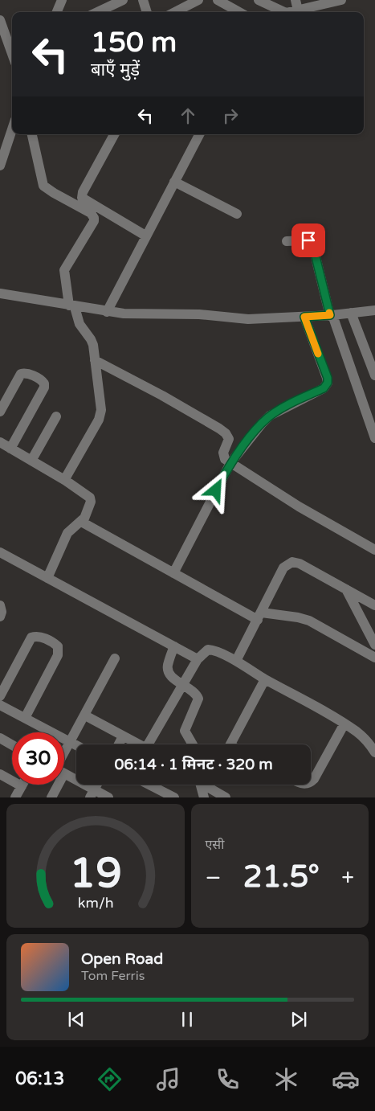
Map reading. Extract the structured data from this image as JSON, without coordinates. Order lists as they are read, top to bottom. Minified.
{"page":{"turn":["150 m","बाएँ मुड़ें"],"limit":"30","trip":"06:14 · 1 मिनट · 320 m","tile":"एसी","heat":["−","21.5°","+"],"song":["Open Road","Tom Ferris"],"tabs":"06:13","gauge":["19","km/h"]}}
